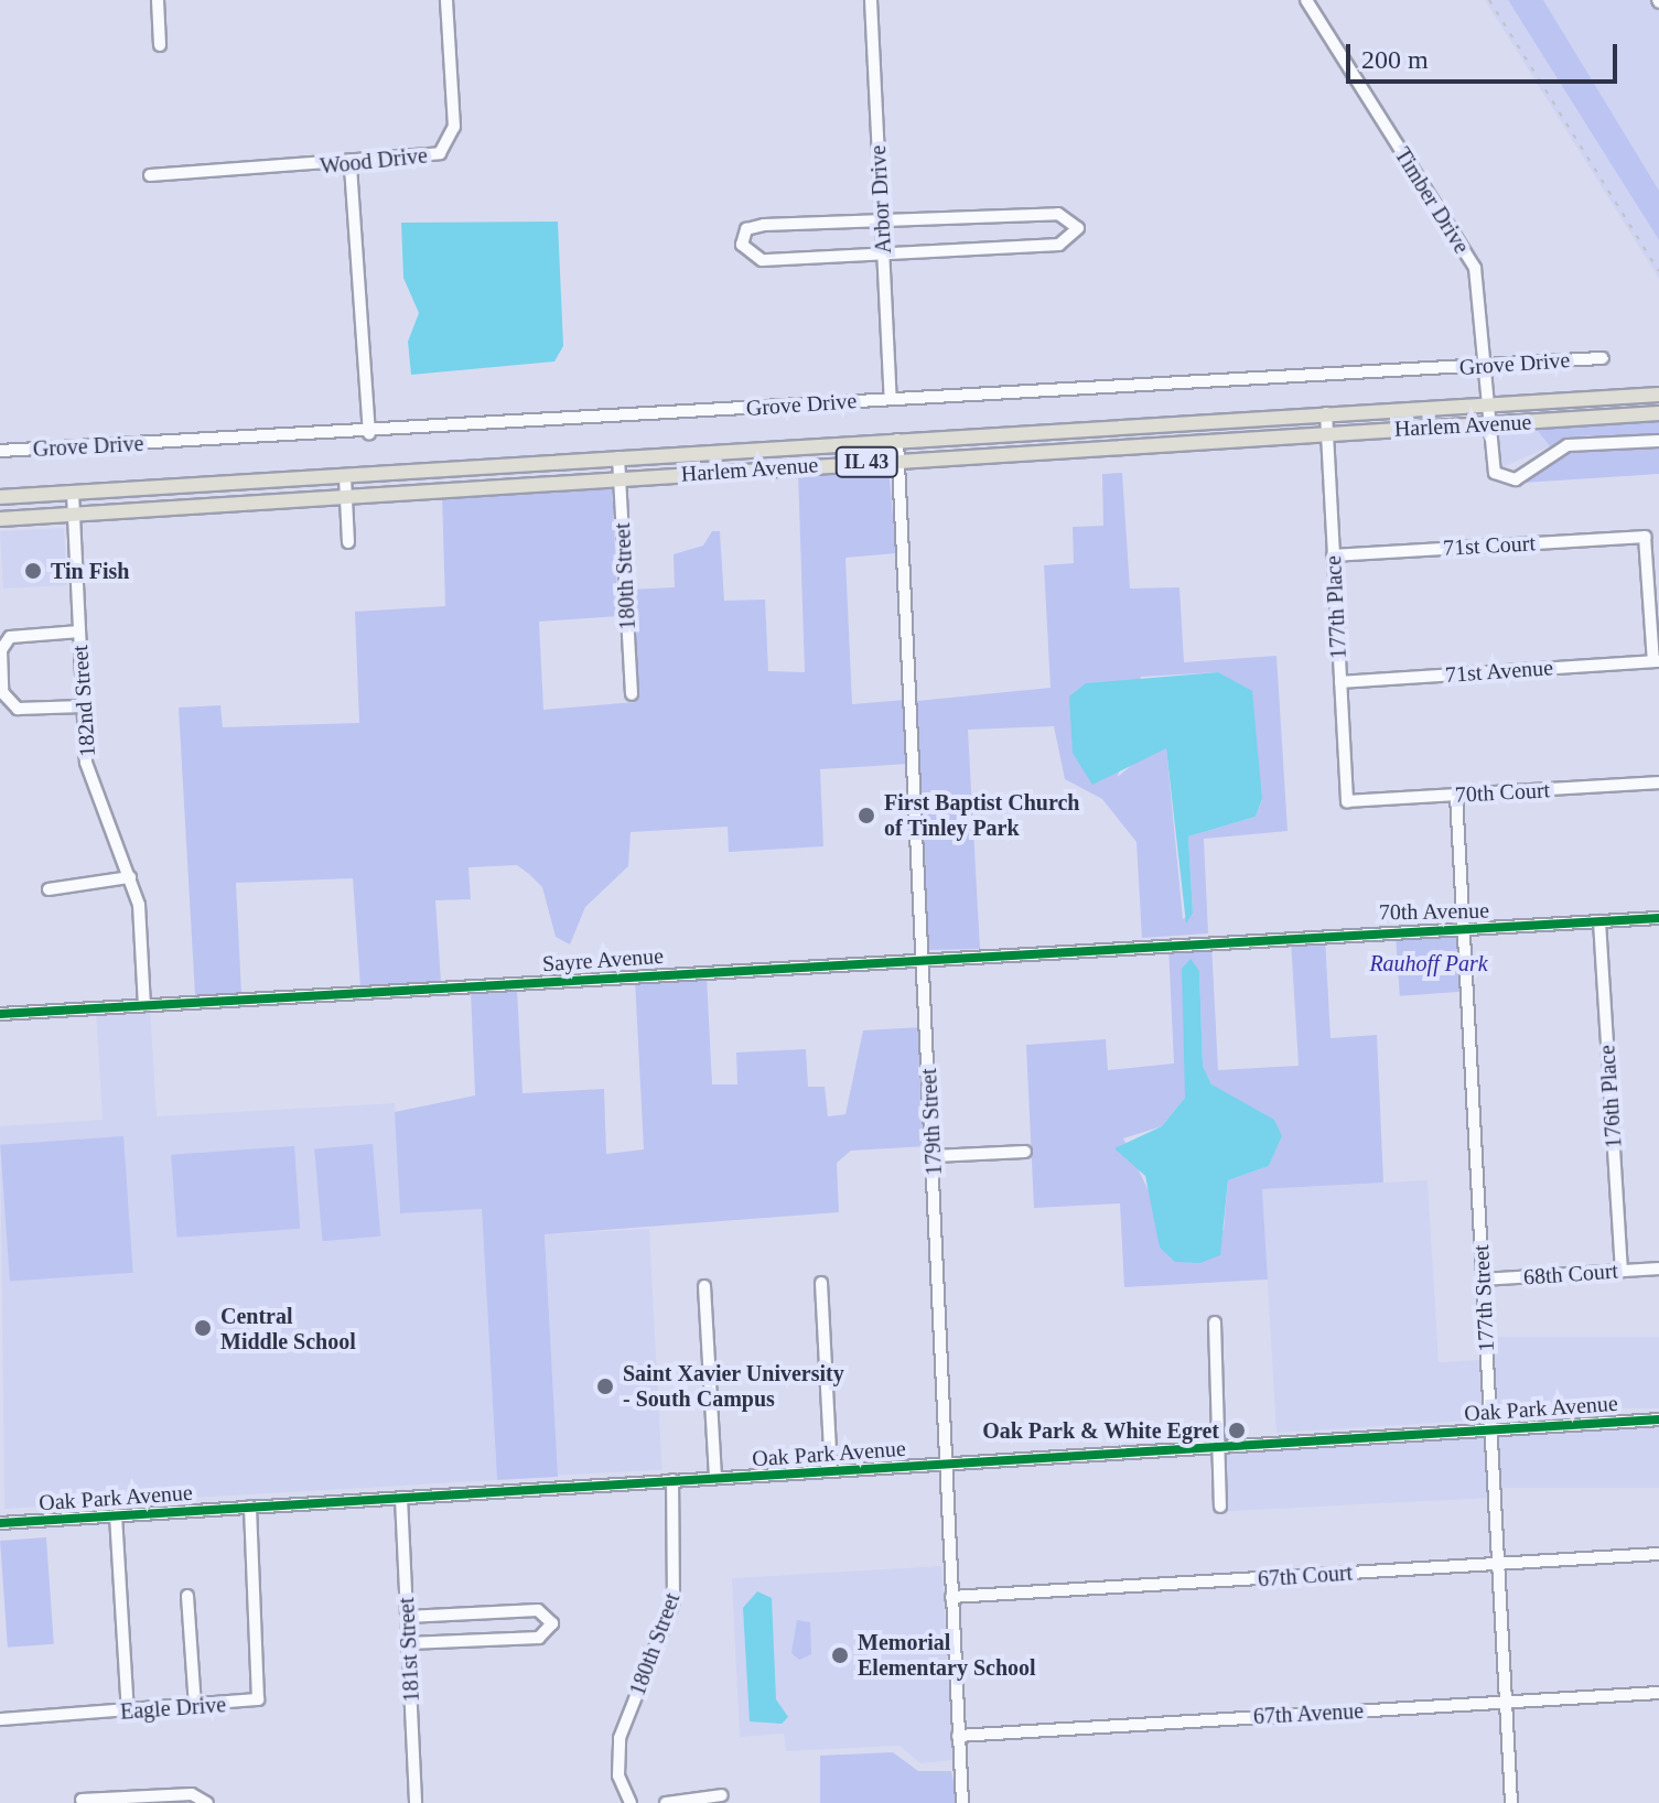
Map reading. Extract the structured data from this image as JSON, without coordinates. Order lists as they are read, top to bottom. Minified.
{"streets":{"main road":["Harlem Avenue","IL 43"],"street":["Wood Drive","Arbor Drive","Timber Drive","Grove Drive","71st Court","180th Street","177th Place","71st Avenue","182nd Street","70th Court","70th Avenue","Sayre Avenue","176th Place","179th Street","68th Court","177th Street","Oak Park Avenue","67th Court","181st Street","Eagle Drive","67th Avenue"]},"crossings":[["Arbor Drive","Grove Drive"],["Timber Drive","Grove Drive"],["Timber Drive","Harlem Avenue"],["Harlem Avenue","180th Street"],["Harlem Avenue","177th Place"],["Harlem Avenue","182nd Street"],["Harlem Avenue","179th Street"],["71st Court","177th Place"],["71st Court","71st Avenue"],["180th Street","Oak Park Avenue"],["177th Place","71st Avenue"],["177th Place","70th Court"],["182nd Street","Sayre Avenue"],["70th Court","177th Street"],["70th Avenue","Sayre Avenue"],["70th Avenue","176th Place"],["70th Avenue","177th Street"],["Sayre Avenue","179th Street"],["176th Place","68th Court"],["179th Street","Oak Park Avenue"],["179th Street","67th Court"],["179th Street","67th Avenue"],["68th Court","177th Street"],["177th Street","Oak Park Avenue"],["177th Street","67th Court"],["177th Street","67th Avenue"],["Oak Park Avenue","181st Street"],["Oak Park Avenue","Eagle Drive"]],"parks":["Rauhoff Park"],"places":["Tin Fish","First Baptist Church of Tinley Park","Central Middle School","Saint Xavier University - South Campus","Oak Park & White Egret","Memorial Elementary School"],"scale_bar":"200 m"}
